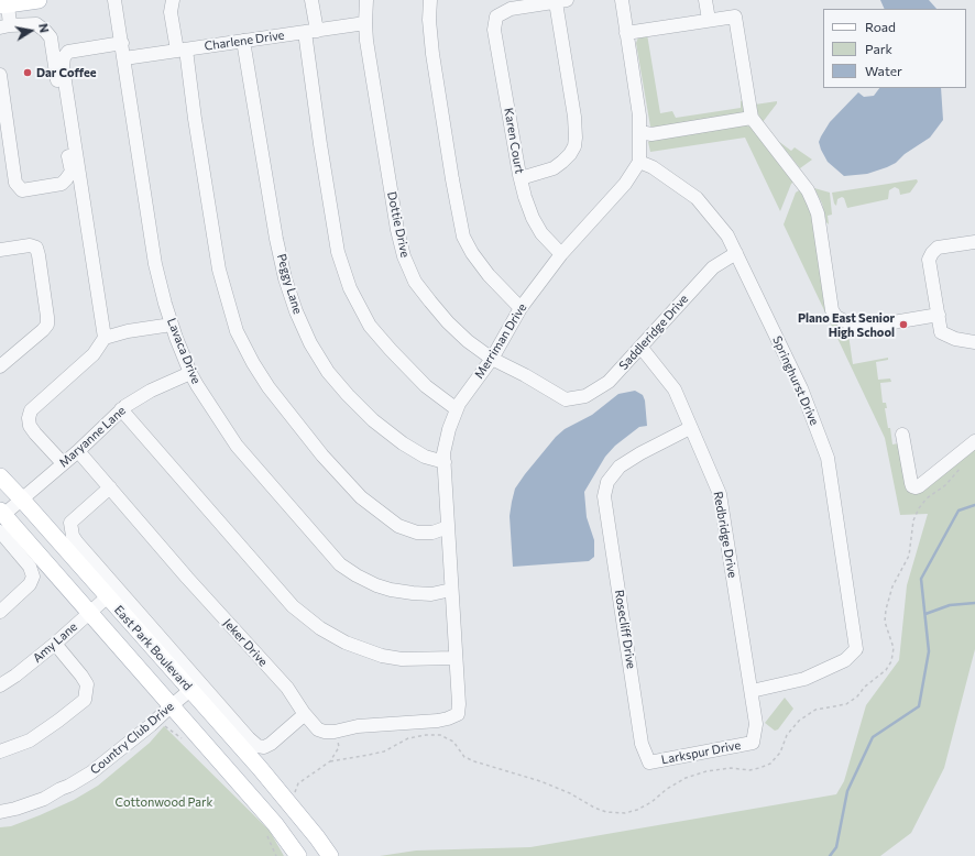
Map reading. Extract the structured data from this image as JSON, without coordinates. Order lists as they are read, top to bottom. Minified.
{"streets":{"main road":["East Park Boulevard"],"street":["Charlene Drive","Karen Court","Dottie Drive","Peggy Lane","Saddleridge Drive","Merriman Drive","Lavaca Drive","Springhurst Drive","Maryanne Lane","Redbridge Drive","Rosecliff Drive","Amy Lane","Jeker Drive","Country Club Drive","Larkspur Drive"]},"crossings":[["Charlene Drive","Dottie Drive"],["Charlene Drive","Peggy Lane"],["Charlene Drive","Lavaca Drive"],["Karen Court","Merriman Drive"],["Dottie Drive","Saddleridge Drive"],["Dottie Drive","Merriman Drive"],["Peggy Lane","Merriman Drive"],["Saddleridge Drive","Springhurst Drive"],["Saddleridge Drive","Redbridge Drive"],["Merriman Drive","Lavaca Drive"],["Merriman Drive","Springhurst Drive"],["Merriman Drive","Jeker Drive"],["Lavaca Drive","Maryanne Lane"],["Springhurst Drive","Redbridge Drive"],["Maryanne Lane","Jeker Drive"],["Maryanne Lane","East Park Boulevard"],["Redbridge Drive","Rosecliff Drive"],["Redbridge Drive","Larkspur Drive"],["Rosecliff Drive","Larkspur Drive"],["Amy Lane","East Park Boulevard"],["East Park Boulevard","Country Club Drive"]],"parks":["Cottonwood Park"],"places":["Dar Coffee","Plano East Senior High School"],"legend":["Road","Park","Water"],"north":"right"}
